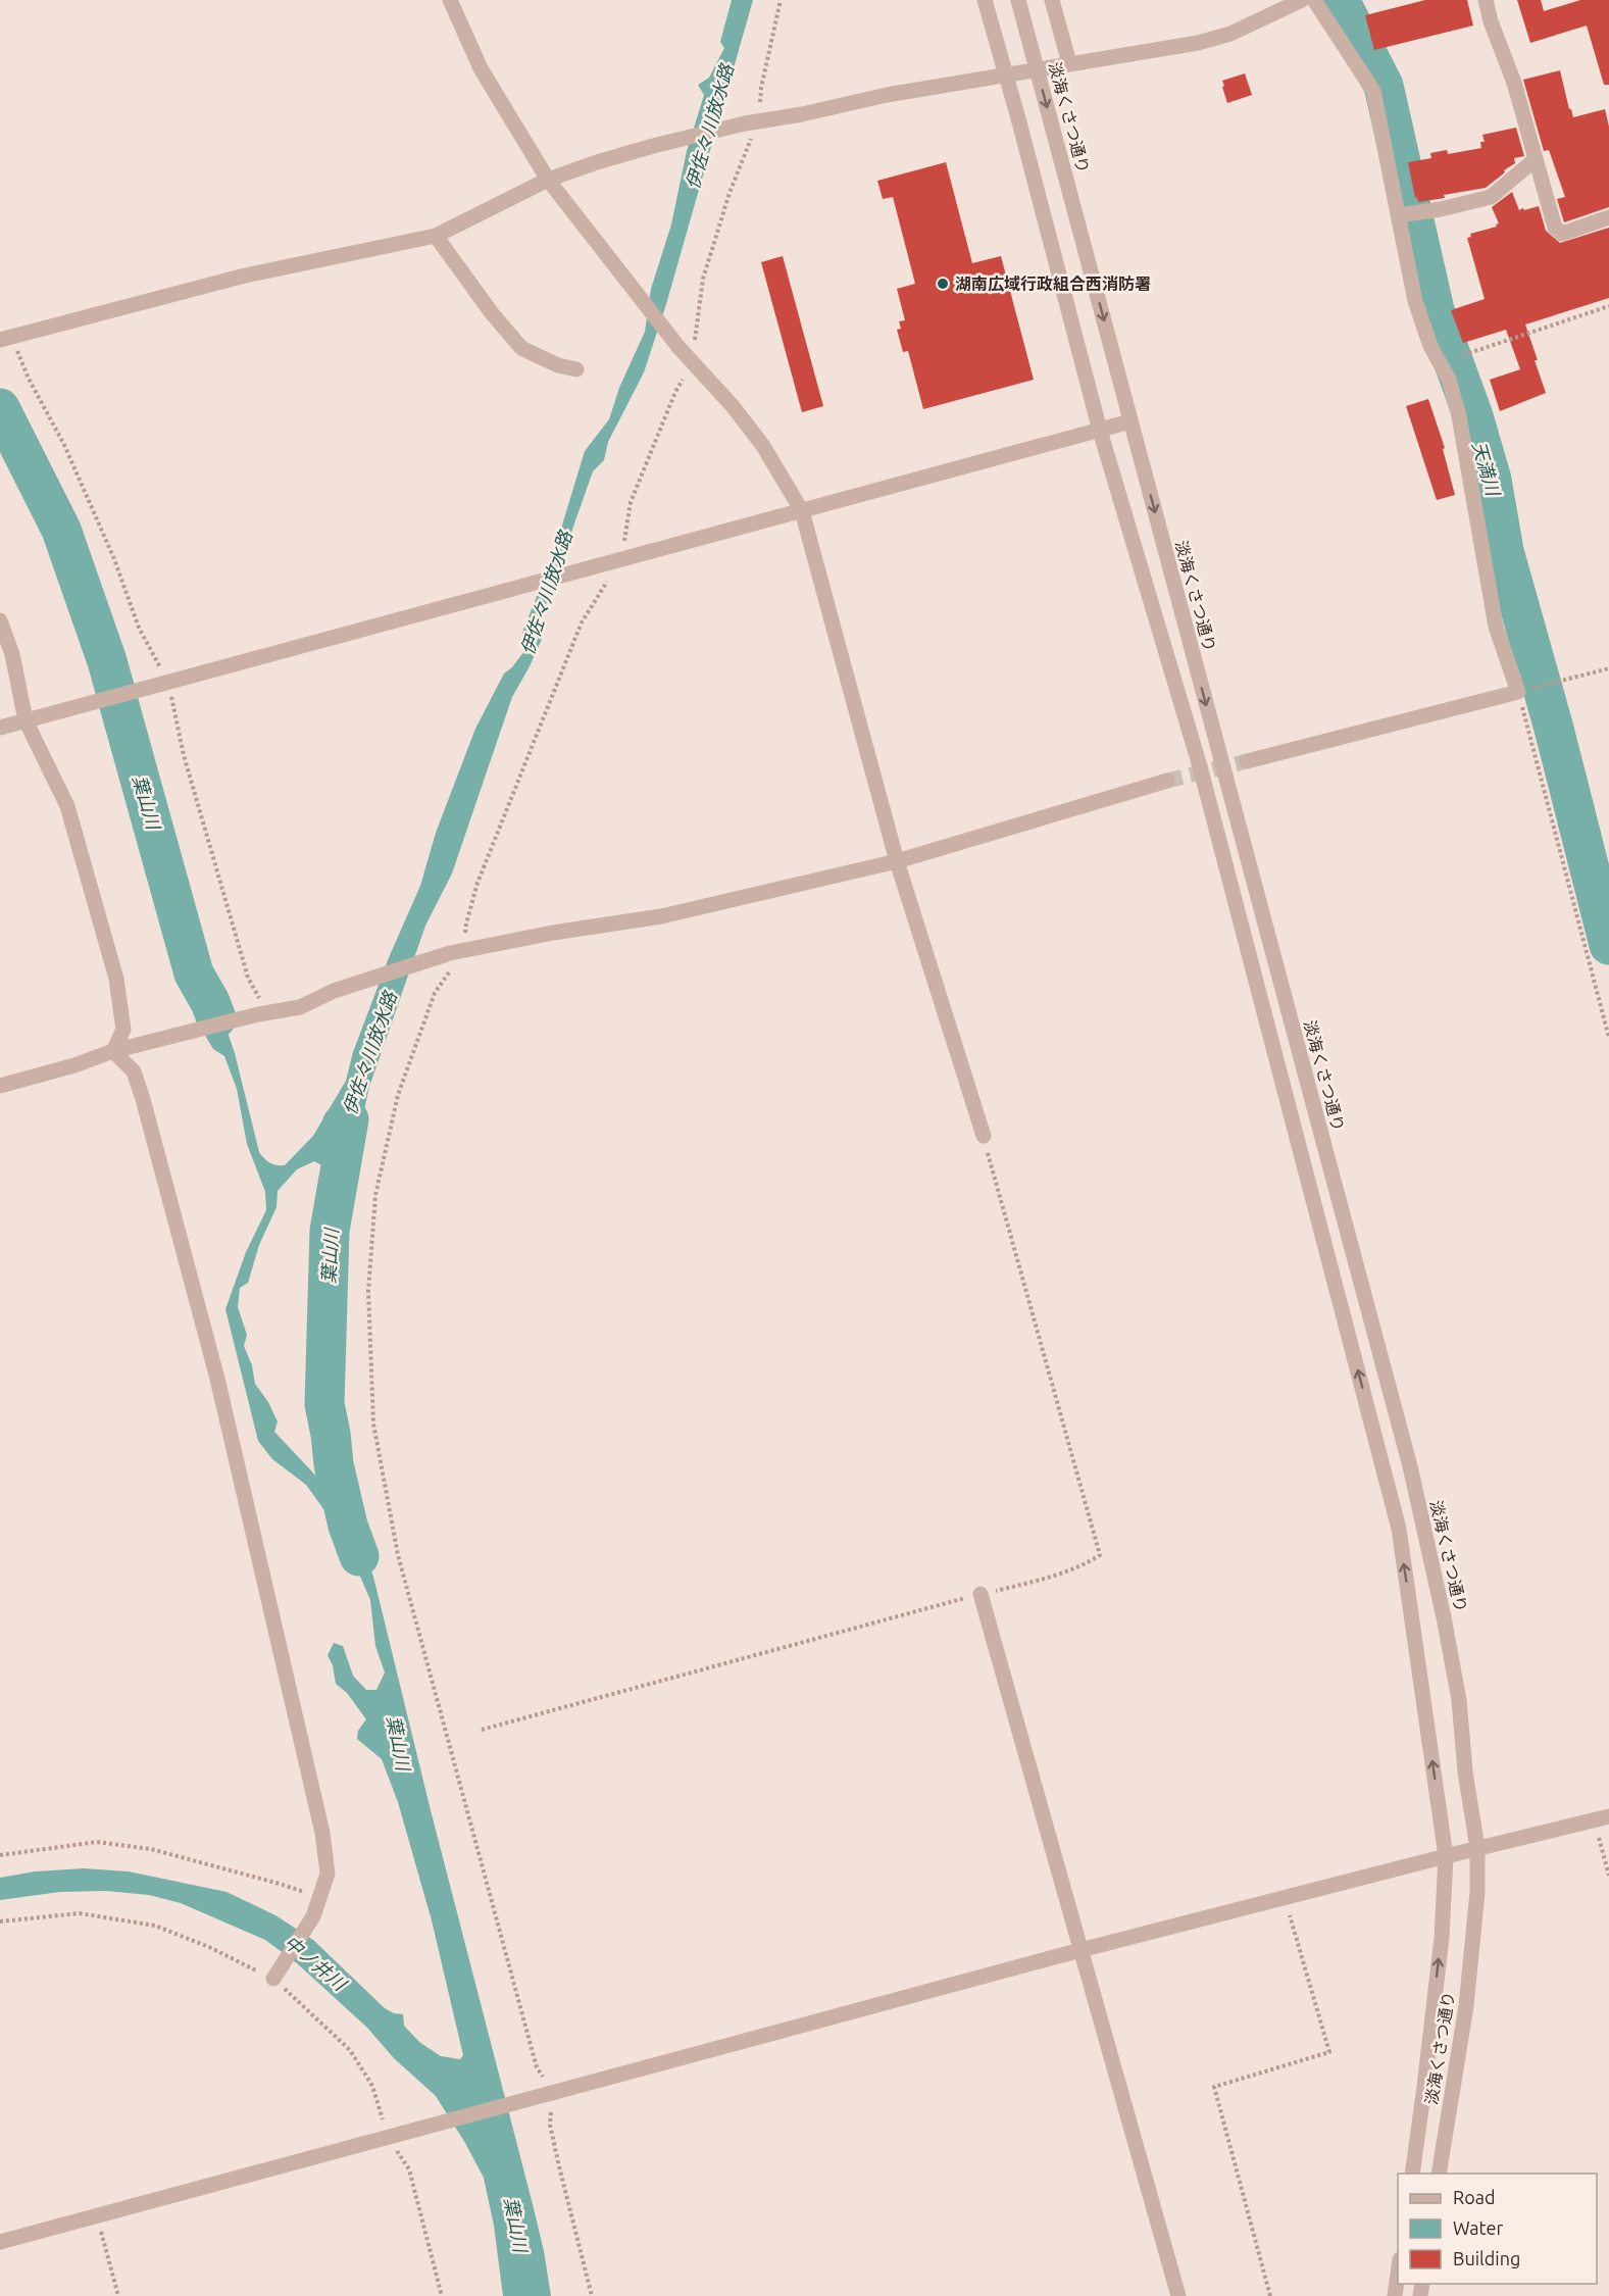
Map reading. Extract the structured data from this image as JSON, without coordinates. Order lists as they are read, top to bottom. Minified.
{"streets":{"street":["淡海くさつ通り"]},"water":["伊佐々川放水路","天満川","葉山川","中ノ井川"],"places":["湖南広域行政組合西消防署"],"legend":["Road","Water","Building"]}
